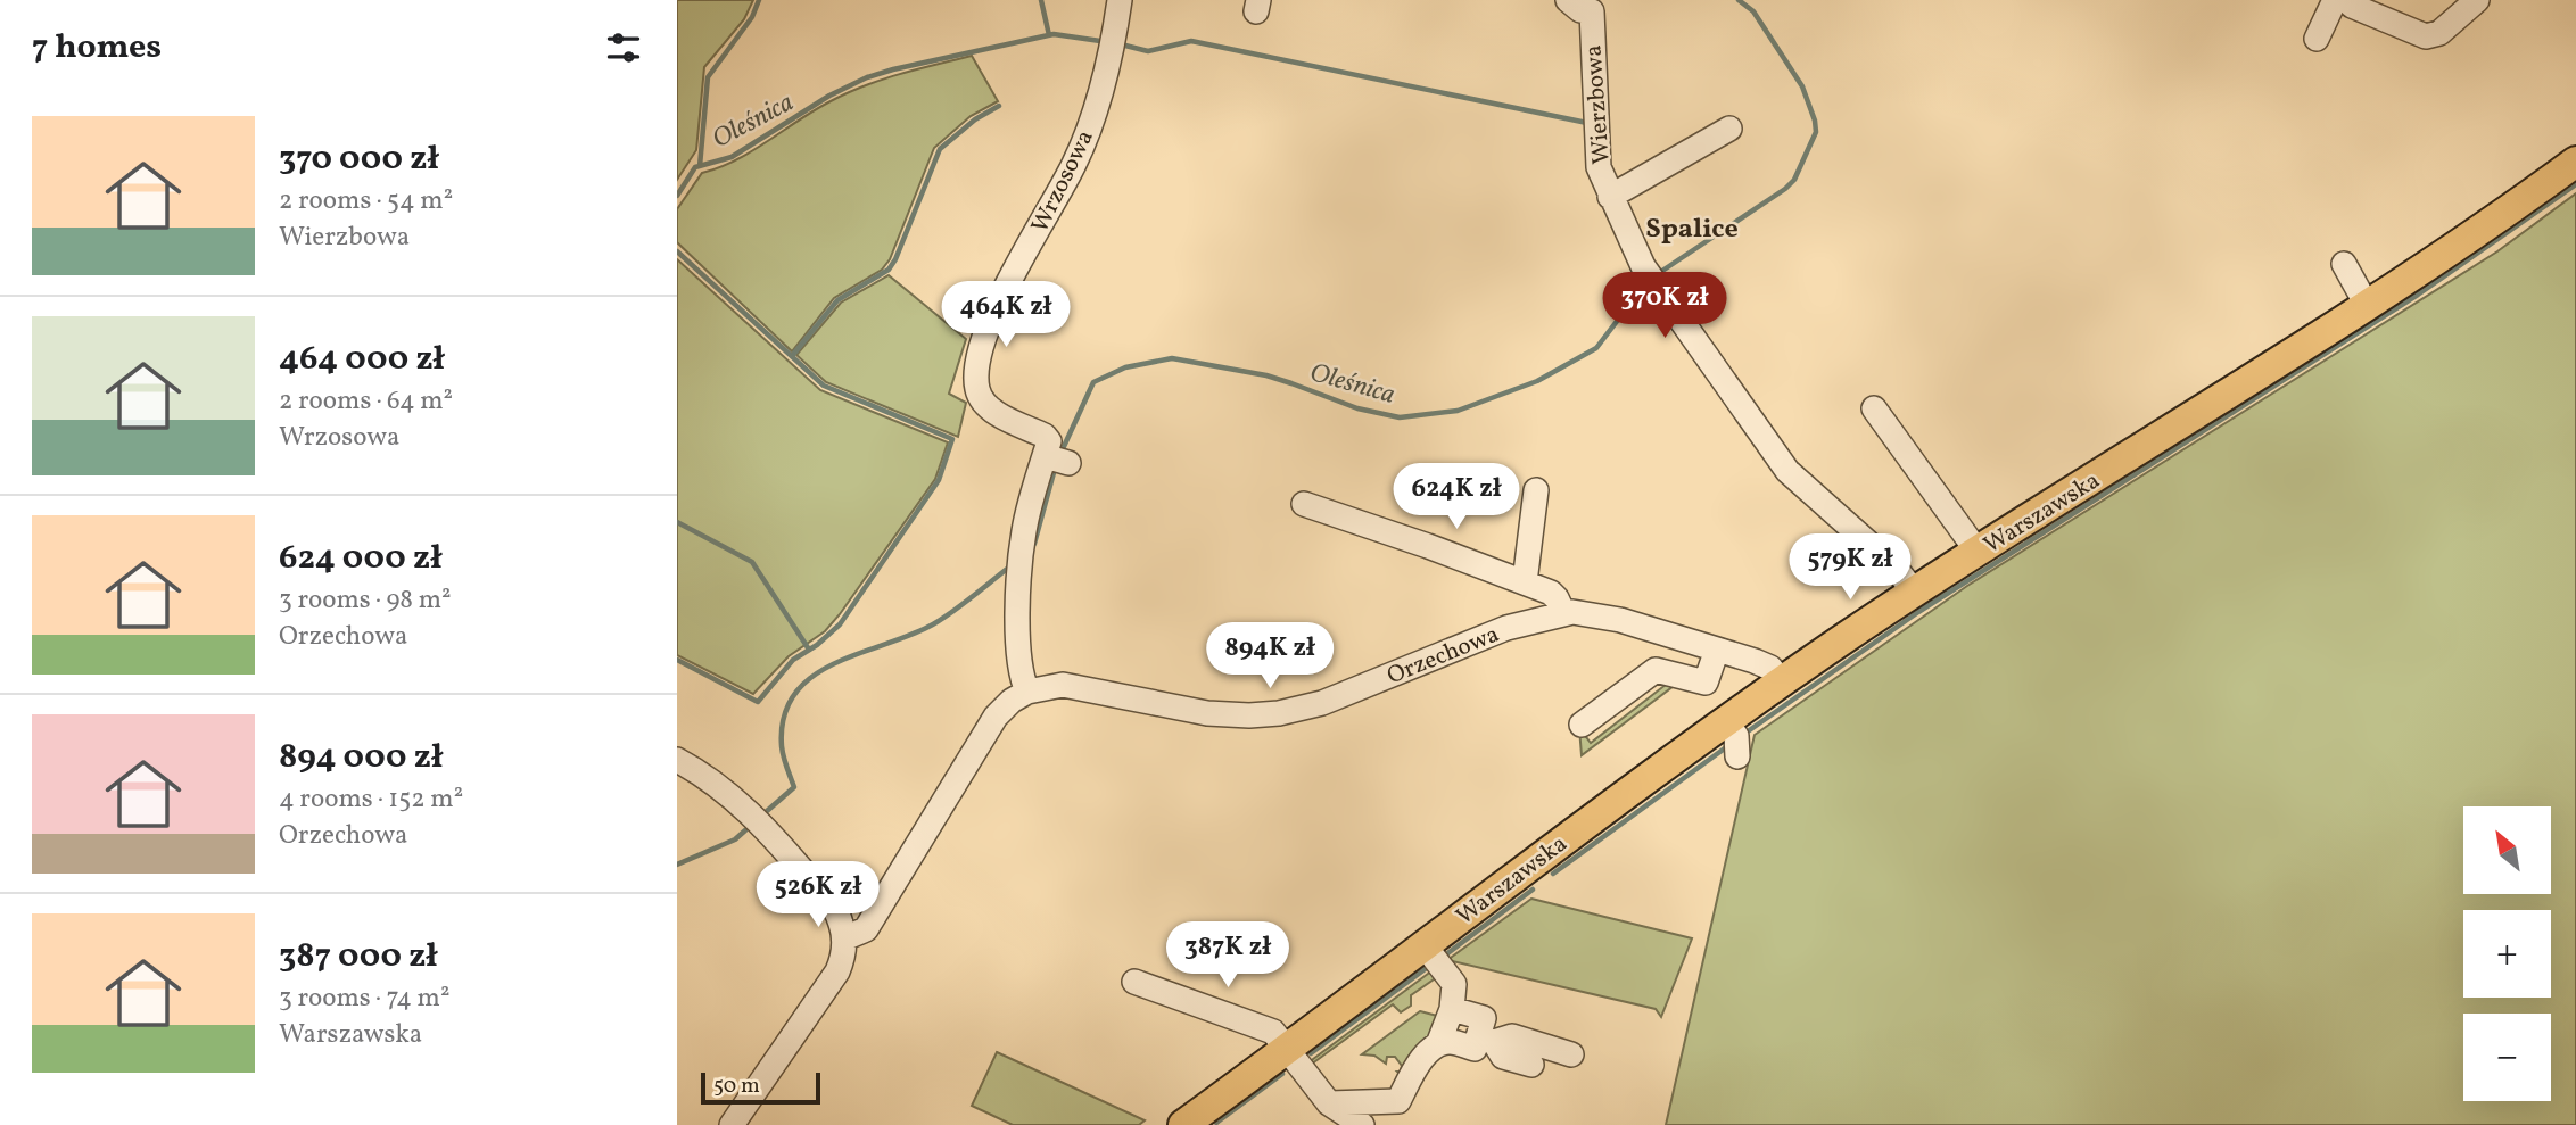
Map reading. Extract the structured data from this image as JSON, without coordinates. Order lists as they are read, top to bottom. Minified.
{"streets":{"main road":["Warszawska"],"street":["Wierzbowa","Wrzosowa","Orzechowa"]},"crossings":[["Wierzbowa","Warszawska"],["Warszawska","Orzechowa"]],"districts":["Spalice"],"water":["Oleśnica"],"scale_bar":"50 m","north":"top left","page":{"heading":"7 homes","list":[{"name":"370 000 zł","note":"2 rooms · 54 m² · Wierzbowa"},{"name":"464 000 zł","note":"2 rooms · 64 m² · Wrzosowa"},{"name":"624 000 zł","note":"3 rooms · 98 m² · Orzechowa"},{"name":"894 000 zł","note":"4 rooms · 152 m² · Orzechowa"},{"name":"387 000 zł","note":"3 rooms · 74 m² · Warszawska"}],"price":["370K zł","464K zł","624K zł","579K zł","894K zł","526K zł","387K zł"],"map_buttons":["+","−"],"scale":"50 m"}}
